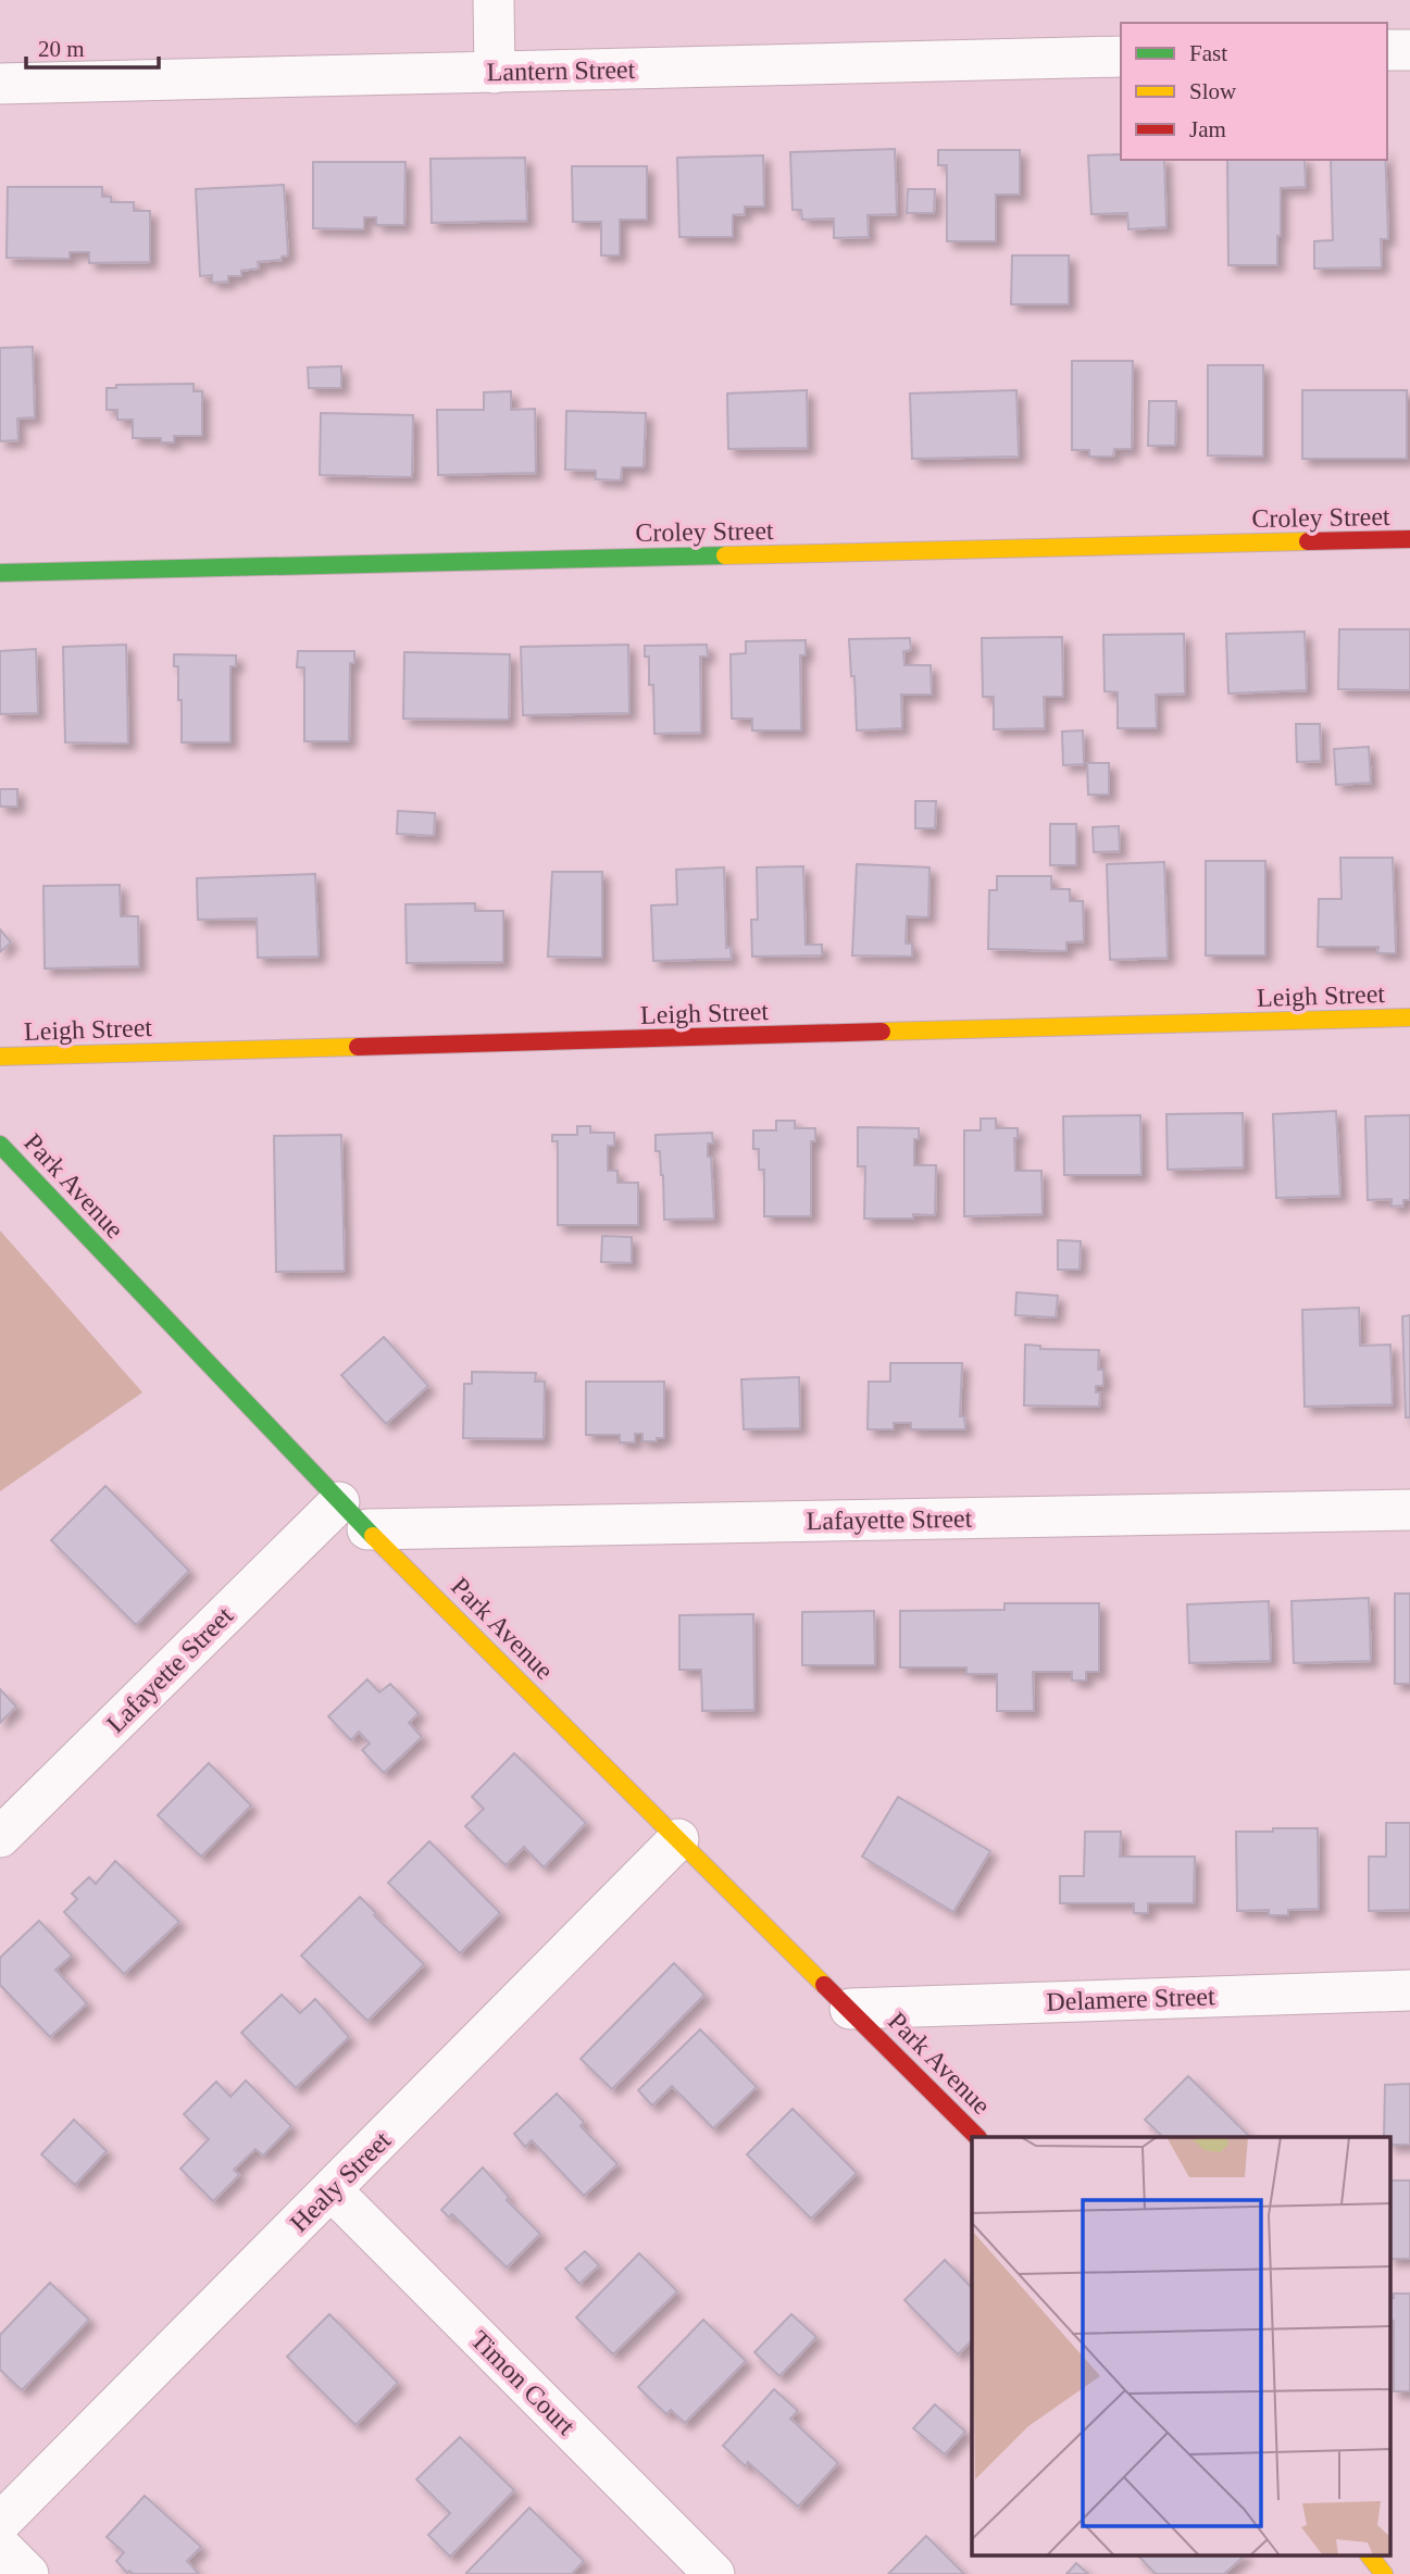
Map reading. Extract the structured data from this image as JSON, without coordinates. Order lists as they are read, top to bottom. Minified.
{"streets":{"street":["Lantern Street","Croley Street","Leigh Street","Park Avenue","Lafayette Street","Delamere Street","Healy Street","Timon Court"]},"crossings":[["Park Avenue","Lafayette Street"],["Park Avenue","Delamere Street"],["Park Avenue","Healy Street"],["Healy Street","Timon Court"]],"legend":["Fast","Slow","Jam"],"scale_bar":"20 m"}
